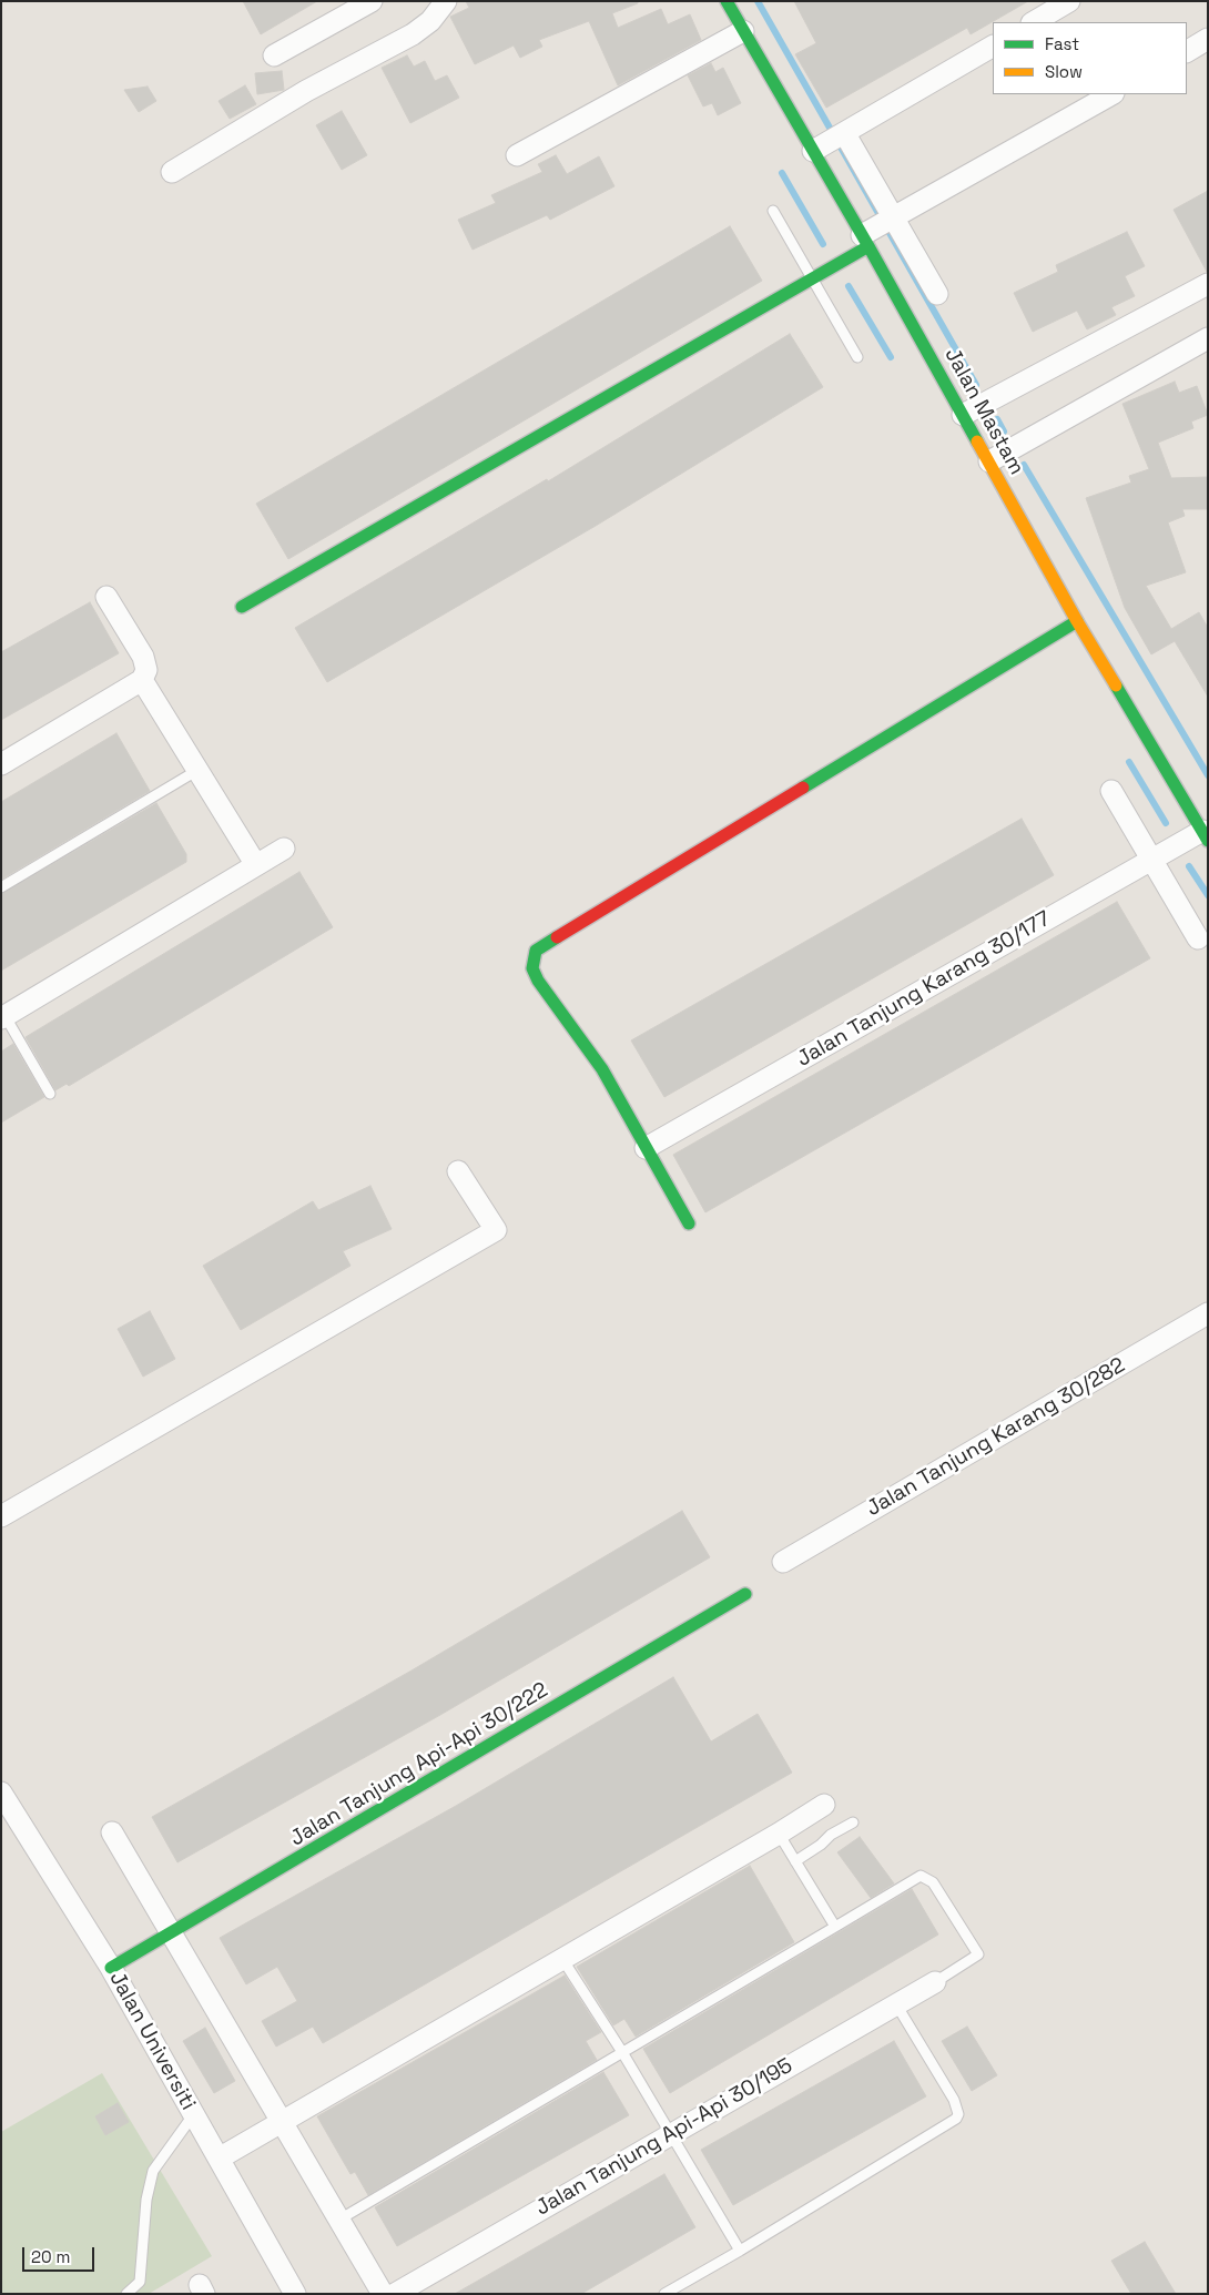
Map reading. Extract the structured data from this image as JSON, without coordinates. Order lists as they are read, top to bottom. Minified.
{"streets":{"street":["Jalan Mastam","Jalan Tanjung Karang 30/177","Jalan Tanjung Karang 30/282","Jalan Tanjung Api-Api 30/222","Jalan Universiti","Jalan Tanjung Api-Api 30/195"]},"crossings":[["Jalan Mastam","Jalan Tanjung Karang 30/177"],["Jalan Tanjung Api-Api 30/222","Jalan Universiti"]],"legend":["Fast","Slow"],"scale_bar":"20 m"}
